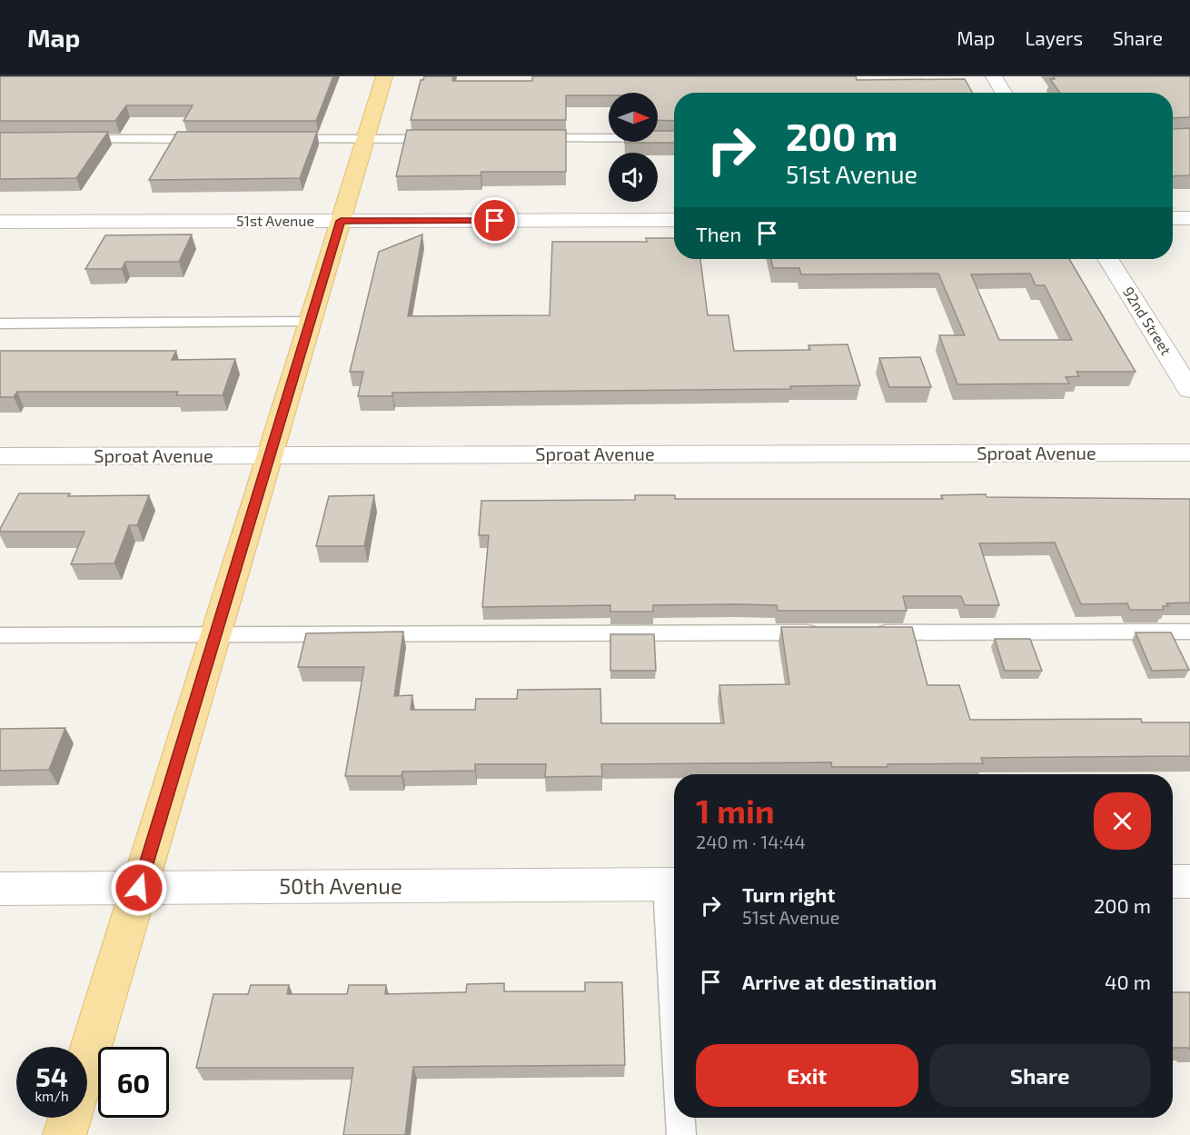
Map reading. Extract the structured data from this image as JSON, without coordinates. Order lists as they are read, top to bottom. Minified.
{"streets":{"street":["51st Avenue","92nd Street","Sproat Avenue","50th Avenue"]},"north":"right","page":{"header":"Map","nav":["Map","Layers","Share"],"turn":["200 m","51st Avenue"],"then":"Then","heading":["1 min","240 m · 14:44"],"list":[{"name":"Turn right","note":"51st Avenue","value":"200 m"},{"name":"Arrive at destination","value":"40 m"}],"buttons":["Exit","Share"],"speed":"54 km/h","limit":"60"}}
